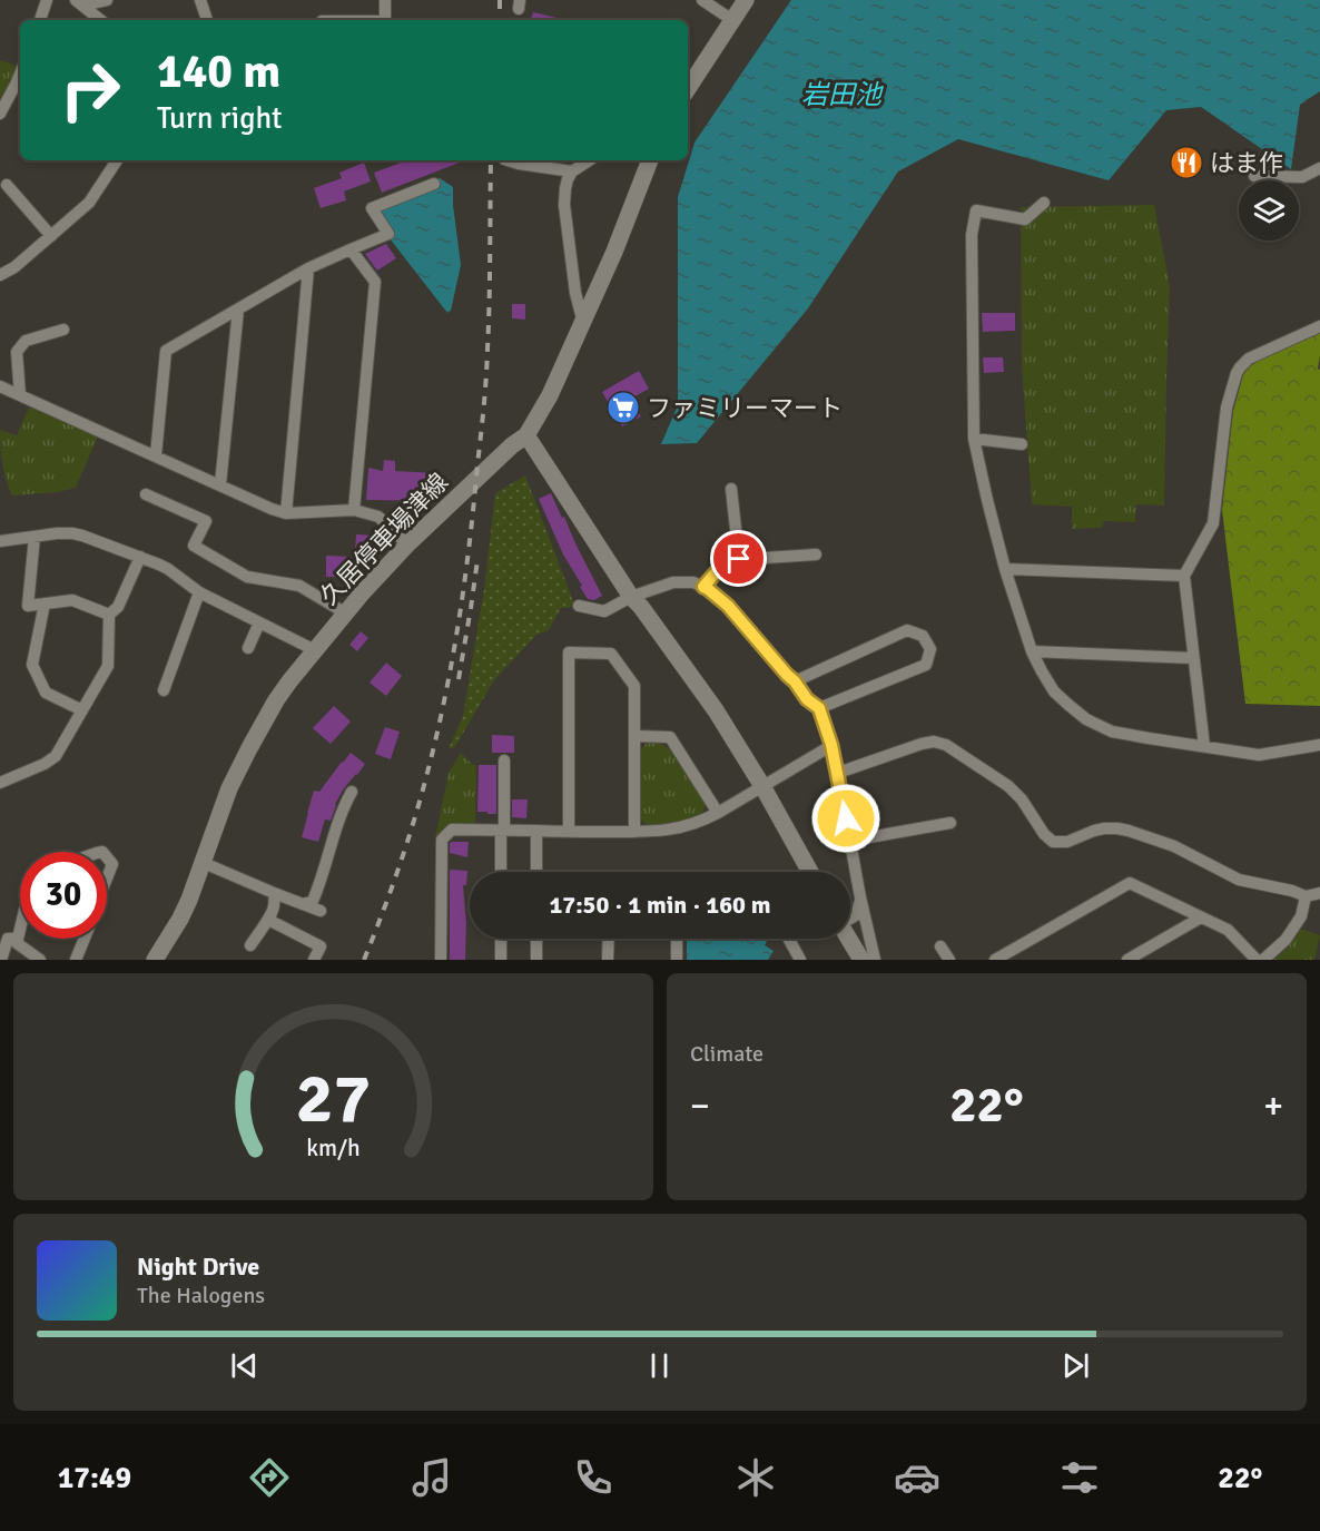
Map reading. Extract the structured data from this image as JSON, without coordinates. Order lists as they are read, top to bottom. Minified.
{"streets":{"main road":["久居停車場津線"]},"water":["岩田池"],"places":{"restaurant":["はま作"],"supermarket":["ファミリーマート"]},"page":{"turn":["140 m","Turn right"],"limit":"30","trip":"17:50 · 1 min · 160 m","tile":"Climate","heat":["−","22°","+"],"song":["Night Drive","The Halogens"],"tabs":["17:49","22°"],"gauge":["27","km/h"]}}
